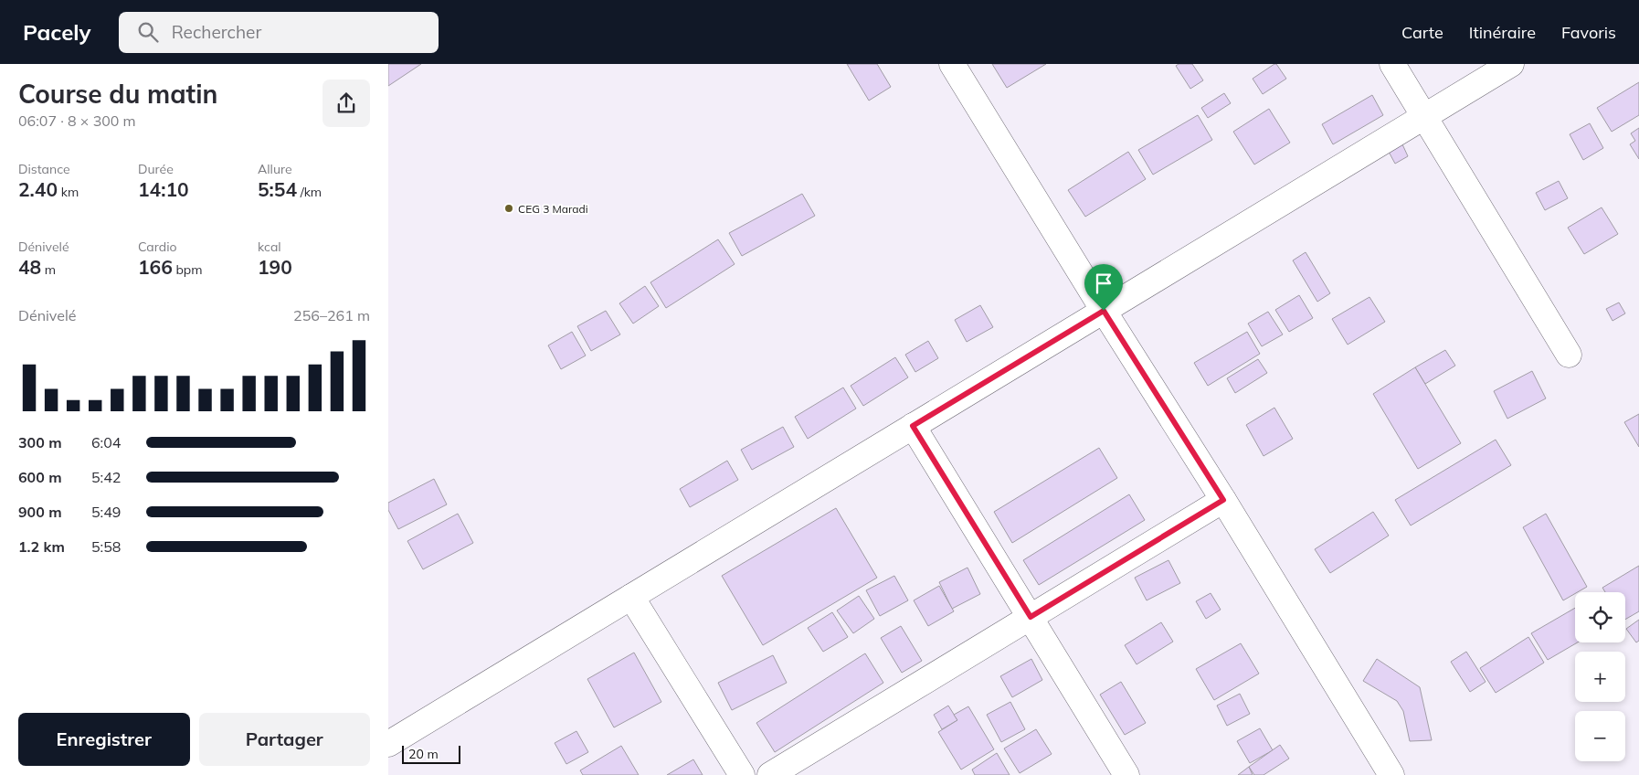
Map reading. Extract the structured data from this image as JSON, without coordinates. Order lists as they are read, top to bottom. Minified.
{"places":["CEG 3 Maradi"],"scale_bar":"20 m","page":{"header":"Pacely","search":"Rechercher","nav":["Carte","Itinéraire","Favoris"],"heading":["Course du matin","06:07 · 8 × 300 m"],"stats":[["Distance","2.40 km"],["Durée","14:10"],["Allure","5:54 /km"],["Dénivelé","48 m"],["Cardio","166 bpm"],["kcal","190"]],"chart":["Dénivelé","256–261 m"],"list":[{"name":"300 m","note":"6:04"},{"name":"600 m","note":"5:42"},{"name":"900 m","note":"5:49"},{"name":"1.2 km","note":"5:58"}],"map_buttons":["+","−"],"buttons":["Enregistrer","Partager"],"scale":"20 m"}}
